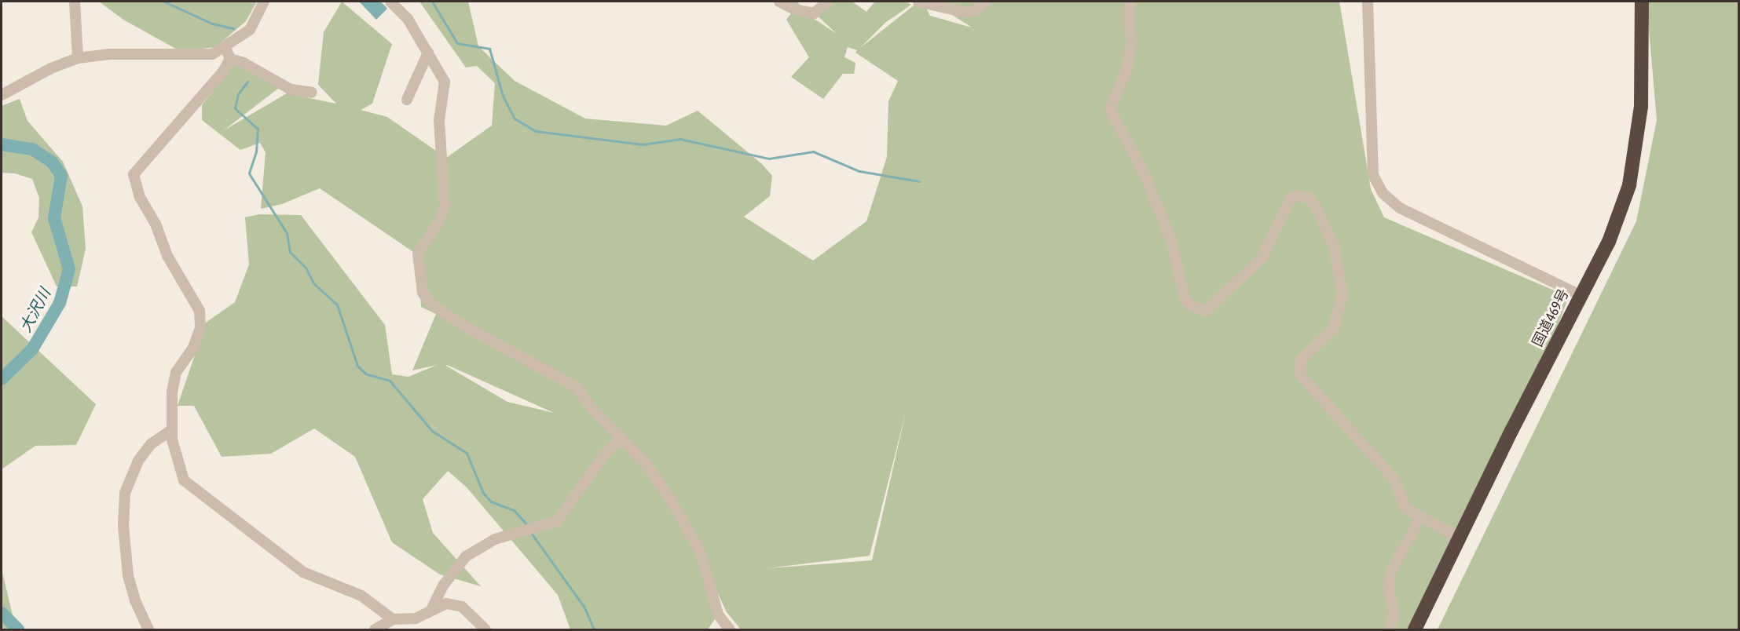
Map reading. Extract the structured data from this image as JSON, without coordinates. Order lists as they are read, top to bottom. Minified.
{"streets":{"highway":["国道469号"]},"water":["大沢川"]}
